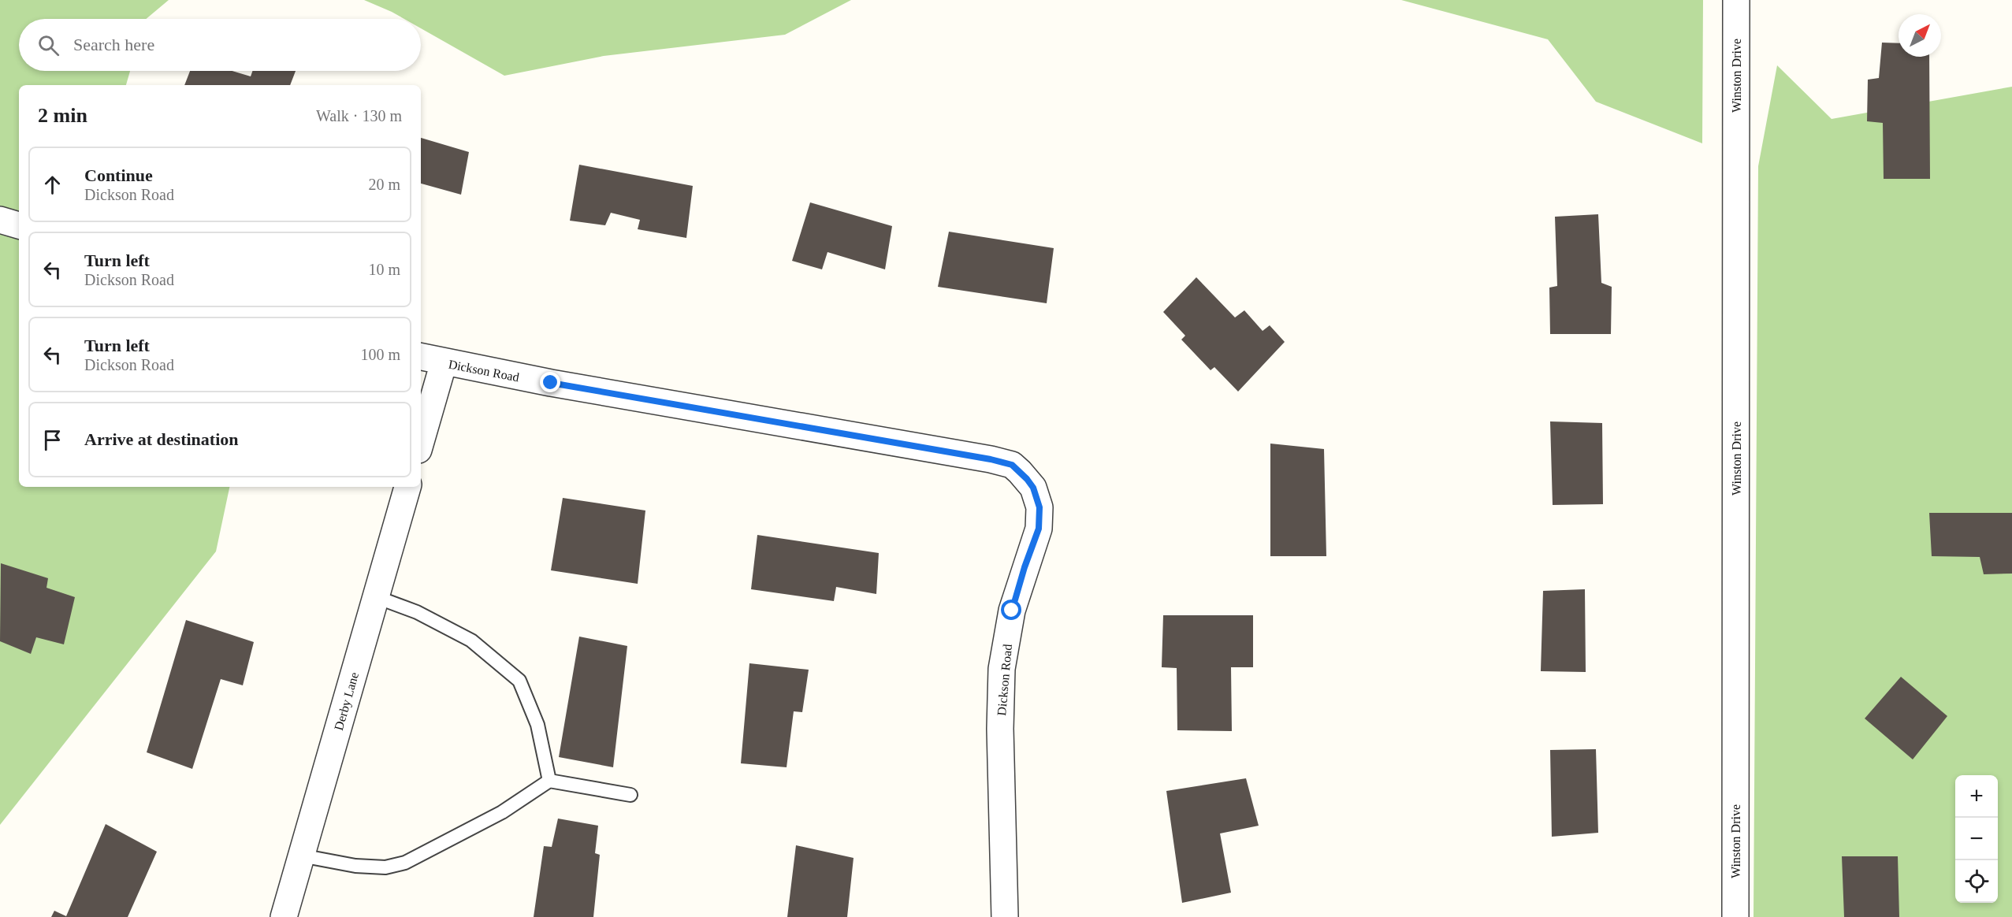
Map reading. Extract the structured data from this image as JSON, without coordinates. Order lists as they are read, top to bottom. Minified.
{"streets":{"street":["Winston Drive","Dickson Road","Derby Lane"]},"north":"top right","page":{"search":"Search here","heading":["2 min","Walk · 130 m"],"list":[["Continue","Dickson Road","20 m"],["Turn left","Dickson Road","10 m"],["Turn left","Dickson Road","100 m"],"Arrive at destination"],"map_buttons":["+","−"]}}
